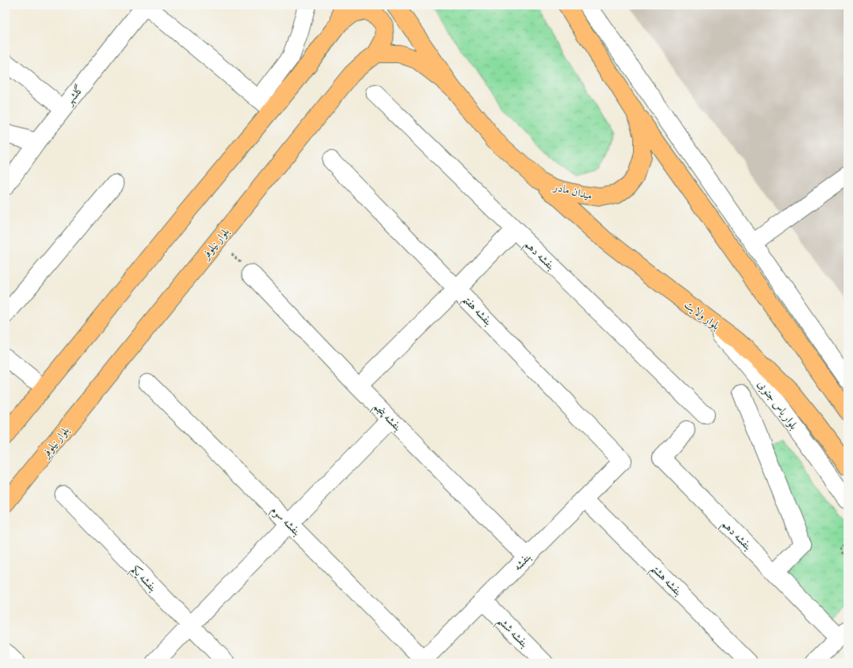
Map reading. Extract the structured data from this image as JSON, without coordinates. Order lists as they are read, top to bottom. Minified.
{"streets":{"main road":["میدان مادر","بلوار نیلوفر","بلوار ولایت"],"street":["گلشهر","بنفشه دهم","بنفشه هفتم","بلوار یاس جنوبی","بنفشه پنجم","بنفشه سوم","بنفشه","بنفشه یکم","بنفشه هشتم","بنفشه ششم"]},"crossings":[["میدان مادر","بلوار ولایت"],["بنفشه هفتم","بنفشه"],["بلوار ولایت","بلوار یاس جنوبی"],["بنفشه پنجم","بنفشه"],["بنفشه سوم","بنفشه"],["بنفشه","بنفشه هشتم"],["بنفشه","بنفشه ششم"]]}
